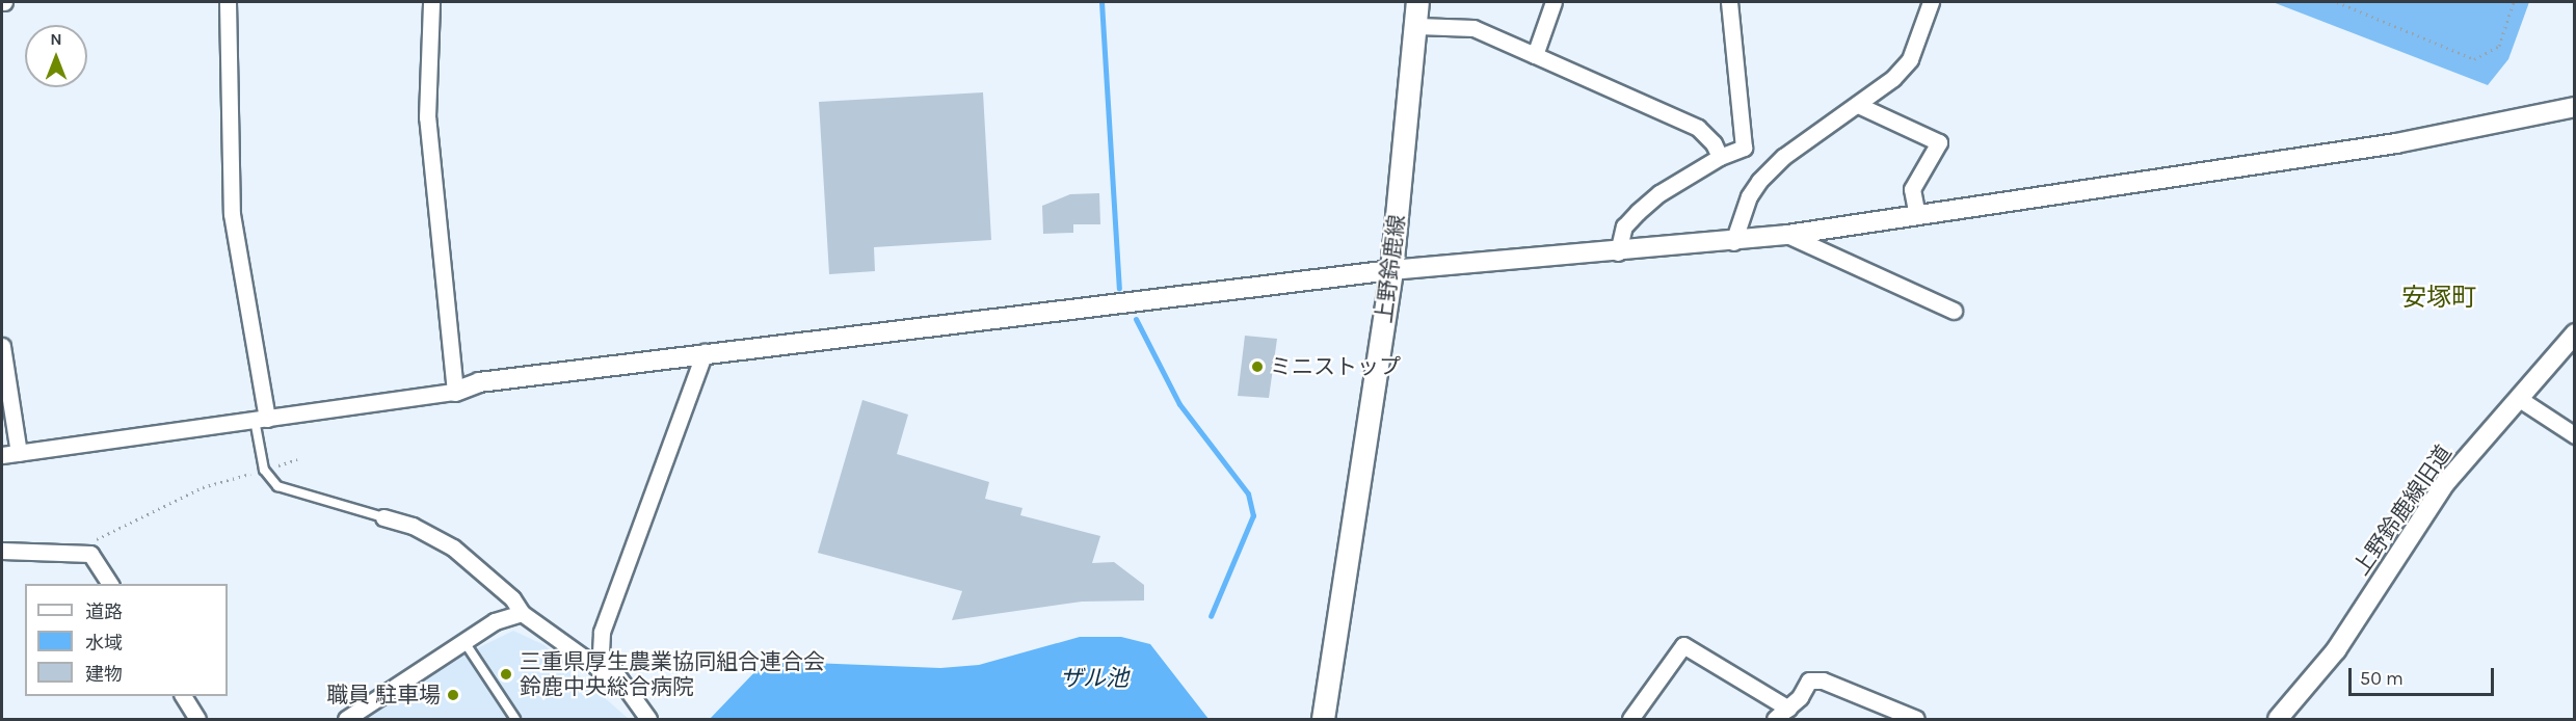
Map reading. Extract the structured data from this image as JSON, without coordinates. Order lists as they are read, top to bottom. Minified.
{"streets":{"main road":["上野鈴鹿線"],"street":["上野鈴鹿線旧道"]},"districts":["安塚町"],"water":["ザル池"],"places":["ミニストップ","三重県厚生農業協同組合連合会 鈴鹿中央総合病院","職員 駐車場"],"legend":["道路","水域","建物"],"scale_bar":"50 m","north":"top"}
